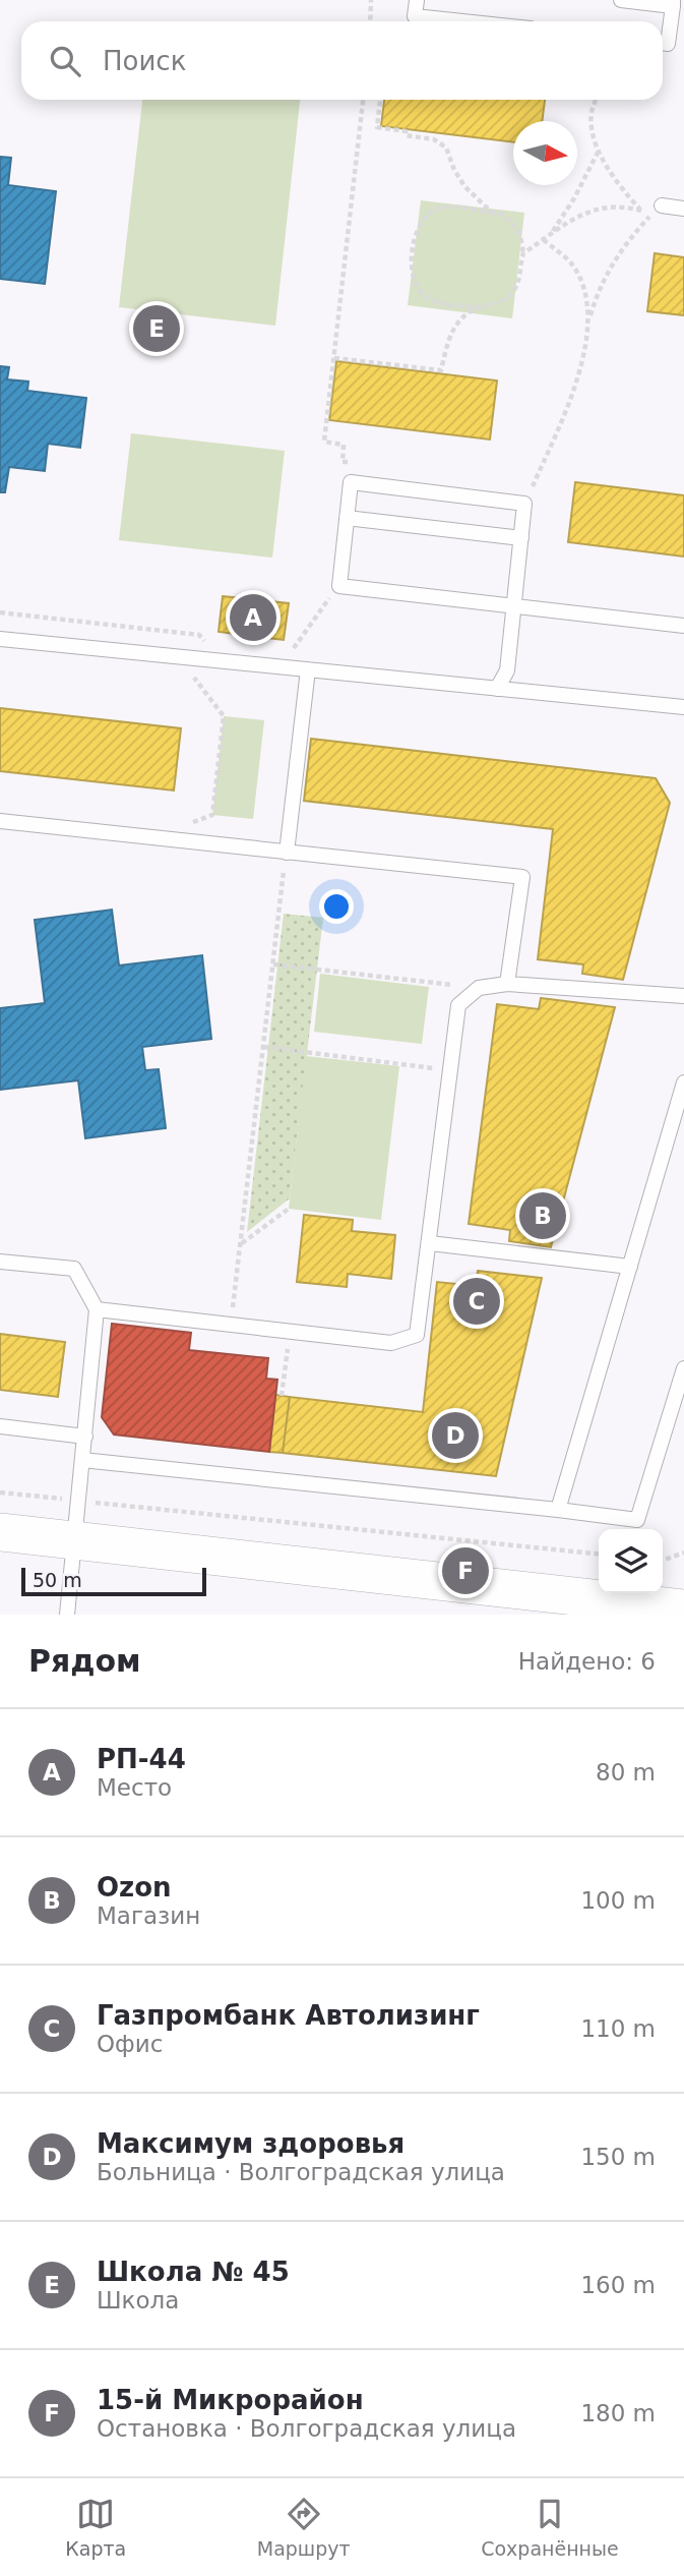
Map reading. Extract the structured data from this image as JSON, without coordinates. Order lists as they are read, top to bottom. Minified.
{"scale_bar":"50 m","north":"right","page":{"search":"Поиск","pins":["E","A","B","C","D","F"],"scale":"50 m","heading":["Рядом","Найдено: 6"],"list":[{"mark":"A","name":"РП-44","note":"Место","value":"80 m"},{"mark":"B","name":"Ozon","note":"Магазин","value":"100 m"},{"mark":"C","name":"Газпромбанк Автолизинг","note":"Офис","value":"110 m"},{"mark":"D","name":"Максимум здоровья","note":"Больница · Волгоградская улица","value":"150 m"},{"mark":"E","name":"Школа № 45","note":"Школа","value":"160 m"},{"mark":"F","name":"15-й Микрорайон","note":"Остановка · Волгоградская улица","value":"180 m"}],"nav":["Карта","Маршрут","Сохранённые"]}}
